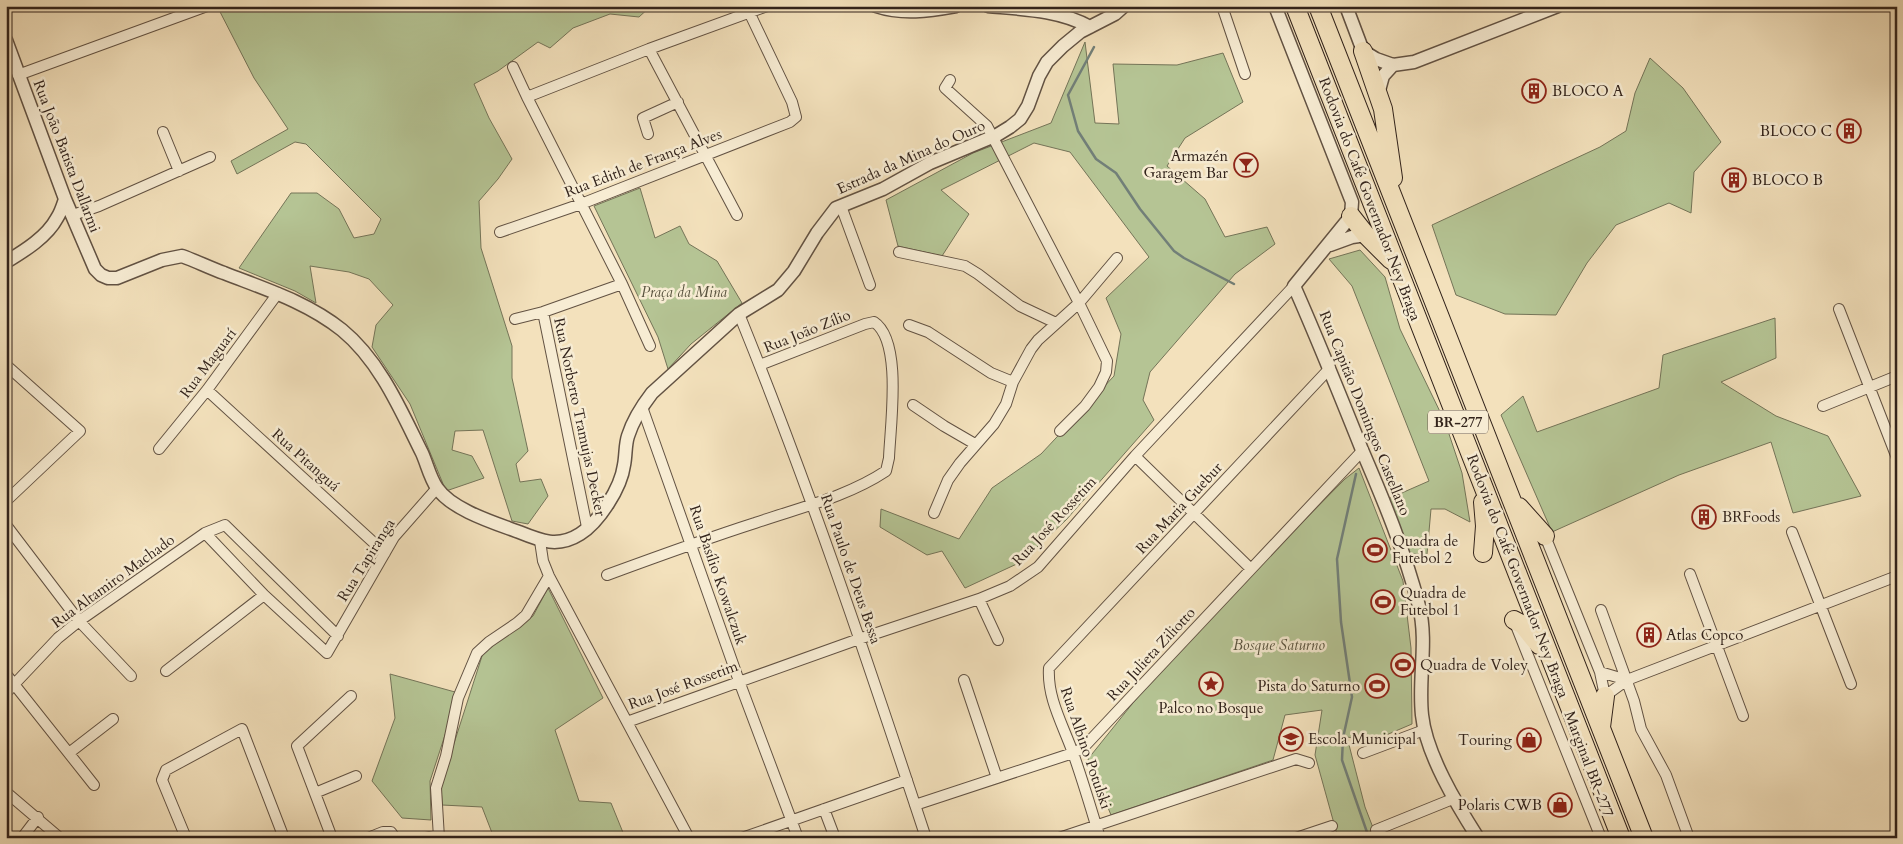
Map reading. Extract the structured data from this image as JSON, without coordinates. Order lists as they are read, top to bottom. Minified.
{"streets":{"highway":["Rodovia do Café Governador Ney Braga","BR-277"],"street":["Rua João Batista Dallarmi","Estrada da Mina do Ouro","Rua Edith de França Alves","Rua João Zílio","Rua Maguarí","Rua Capitão Domingos Castellano","Rua Norberto Tramujas Decker","Rua Pitanguá","Rua Maria Guebur","Rua José Rossetim","Rua Tapiranga","Rua Paulo de Deus Bessa","Rua Basílio Kowalczuk","Rua Altamiro Machado","Rua Julieta Ziliotto","Rua Albino Potulski","Marginal BR-277"]},"crossings":[["Rua João Batista Dallarmi","Estrada da Mina do Ouro"],["Estrada da Mina do Ouro","Rua Maguarí"],["Estrada da Mina do Ouro","Rua Norberto Tramujas Decker"],["Estrada da Mina do Ouro","Rua Tapiranga"],["Estrada da Mina do Ouro","Rua Paulo de Deus Bessa"],["Estrada da Mina do Ouro","Rua Basílio Kowalczuk"],["Rua João Zílio","Rua Paulo de Deus Bessa"],["Rua Maguarí","Rua Pitanguá"],["Rua Capitão Domingos Castellano","Rua Maria Guebur"],["Rua Capitão Domingos Castellano","Rua José Rossetim"],["Rua Capitão Domingos Castellano","Rua Julieta Ziliotto"],["Rua Pitanguá","Rua Tapiranga"],["Rua Maria Guebur","Rua Albino Potulski"],["Rua José Rossetim","Rua Paulo de Deus Bessa"],["Rua José Rossetim","Rua Basílio Kowalczuk"],["Rua Tapiranga","Rua Altamiro Machado"],["Rua Paulo de Deus Bessa","Rua Julieta Ziliotto"],["Rua Julieta Ziliotto","Rua Albino Potulski"]],"parks":["Praça da Mina","Bosque Saturno"],"places":{"building":["BLOCO A","BLOCO C","BLOCO B","BRFoods","Atlas Copco"],"bar":["Armazén Garagem Bar"],"sports":["Quadra de Futebol 2","Quadra de Futebol 1","Quadra de Voley","Pista do Saturno"],"place":["Palco no Bosque"],"school or university":["Escola Municipal"],"shop":["Touring","Polaris CWB"]}}
